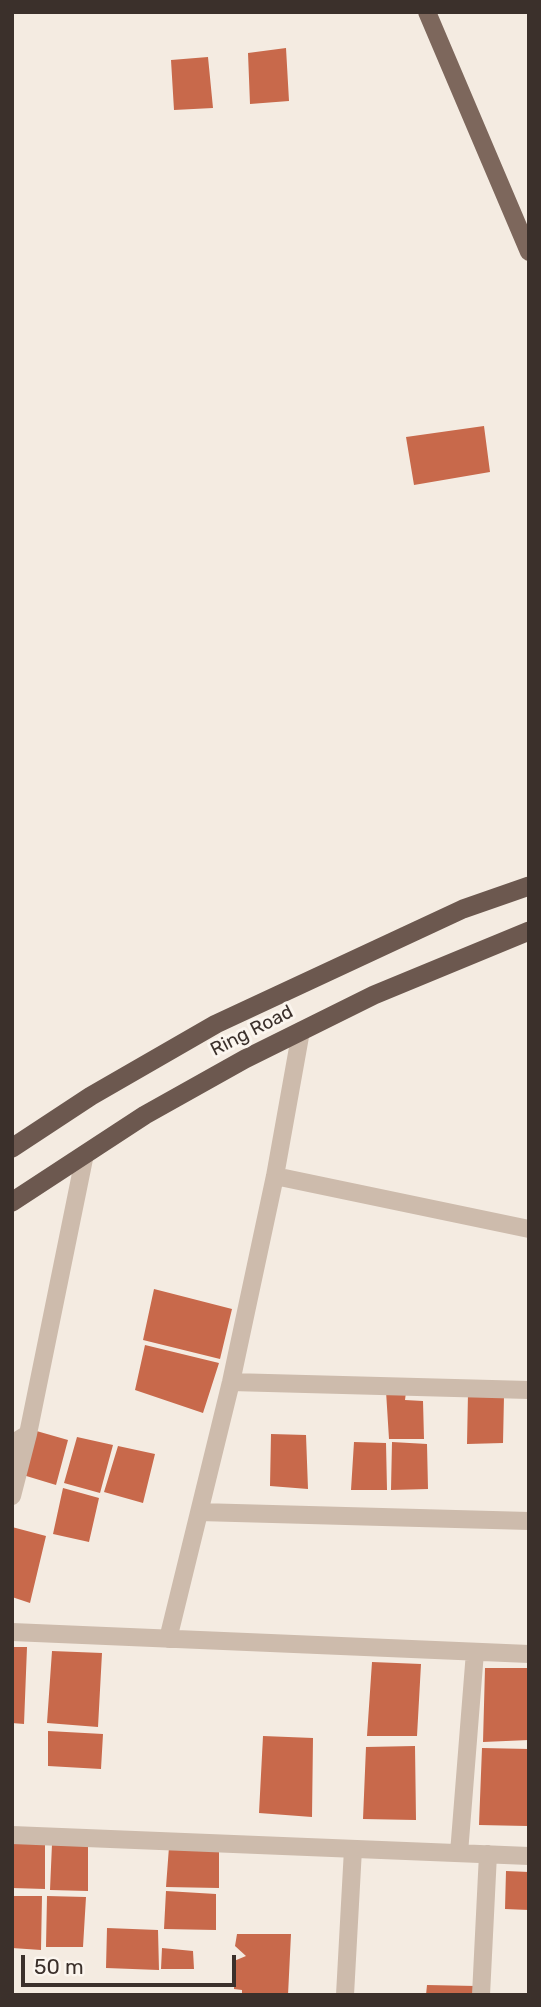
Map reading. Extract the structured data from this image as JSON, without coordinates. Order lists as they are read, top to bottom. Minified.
{"streets":{"highway":["Ring Road"]},"scale_bar":"50 m"}
